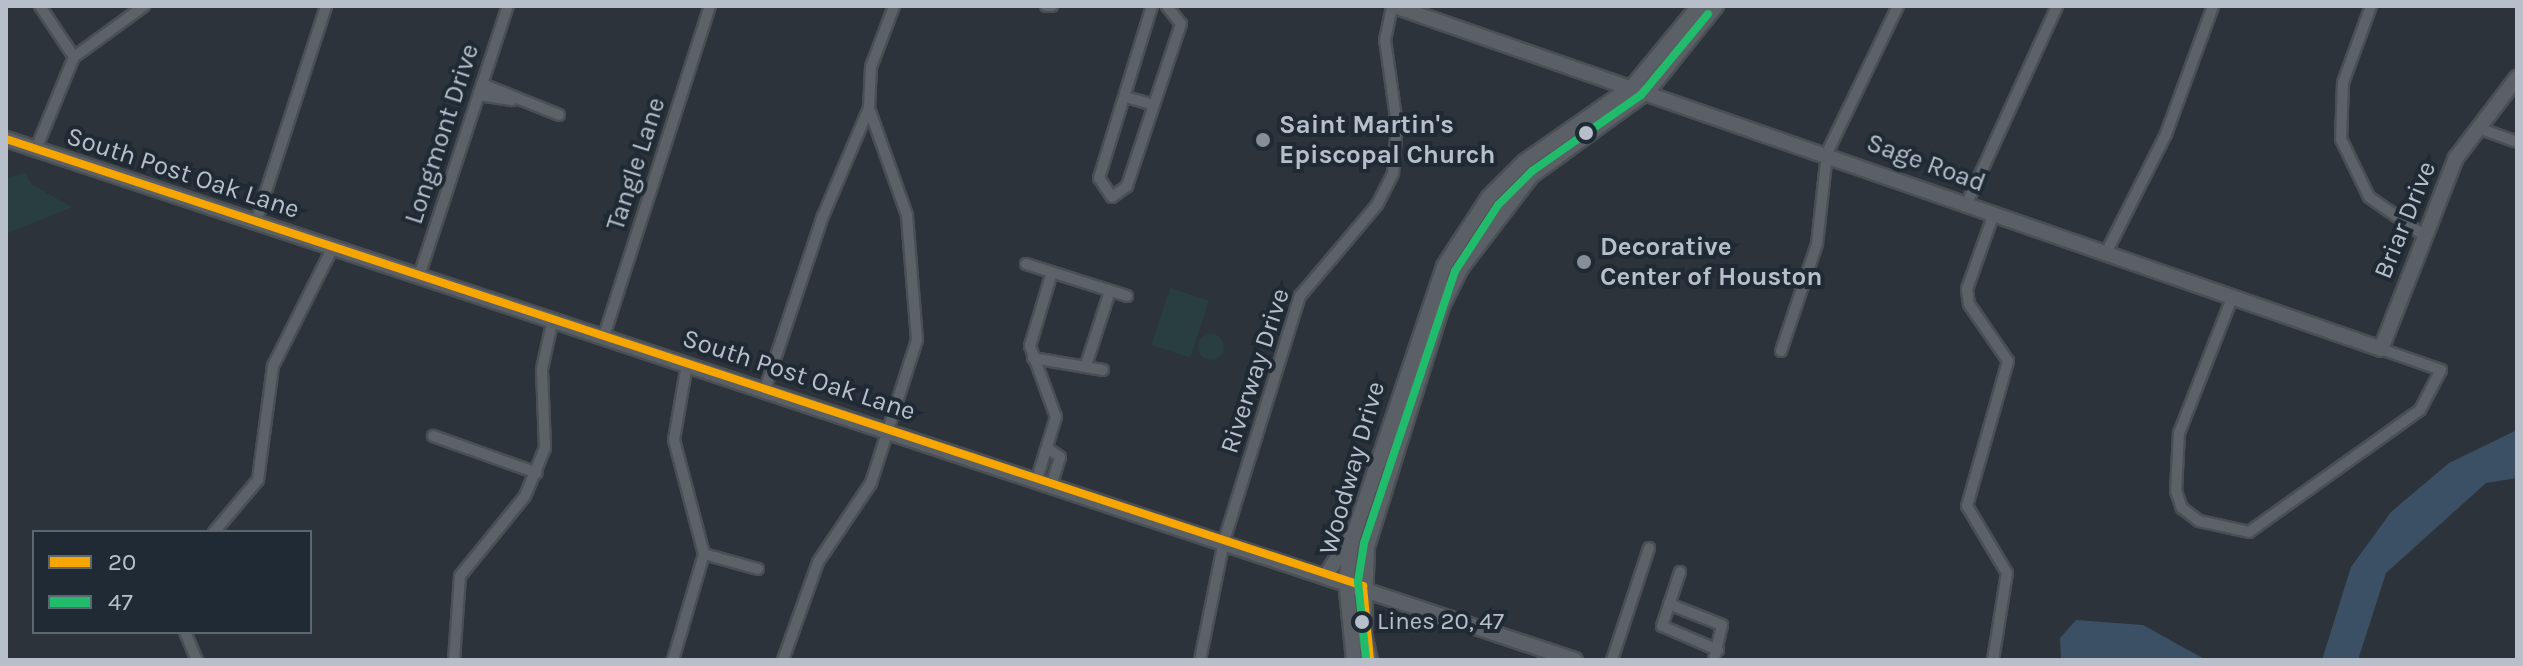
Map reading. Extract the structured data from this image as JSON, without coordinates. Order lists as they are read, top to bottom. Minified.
{"streets":{"main road":["Sage Road","South Post Oak Lane","Briar Drive","Woodway Drive"],"street":["Longmont Drive","Tangle Lane","Riverway Drive"]},"crossings":[["Longmont Drive","South Post Oak Lane"],["Sage Road","Briar Drive"],["Sage Road","Riverway Drive"],["Sage Road","Woodway Drive"],["Tangle Lane","South Post Oak Lane"],["South Post Oak Lane","Riverway Drive"],["South Post Oak Lane","Woodway Drive"]],"places":["Saint Martin's Episcopal Church","Decorative Center of Houston","Lines 20, 47"],"lines":["transit line 47","transit line 20"],"legend":["20","47"]}
